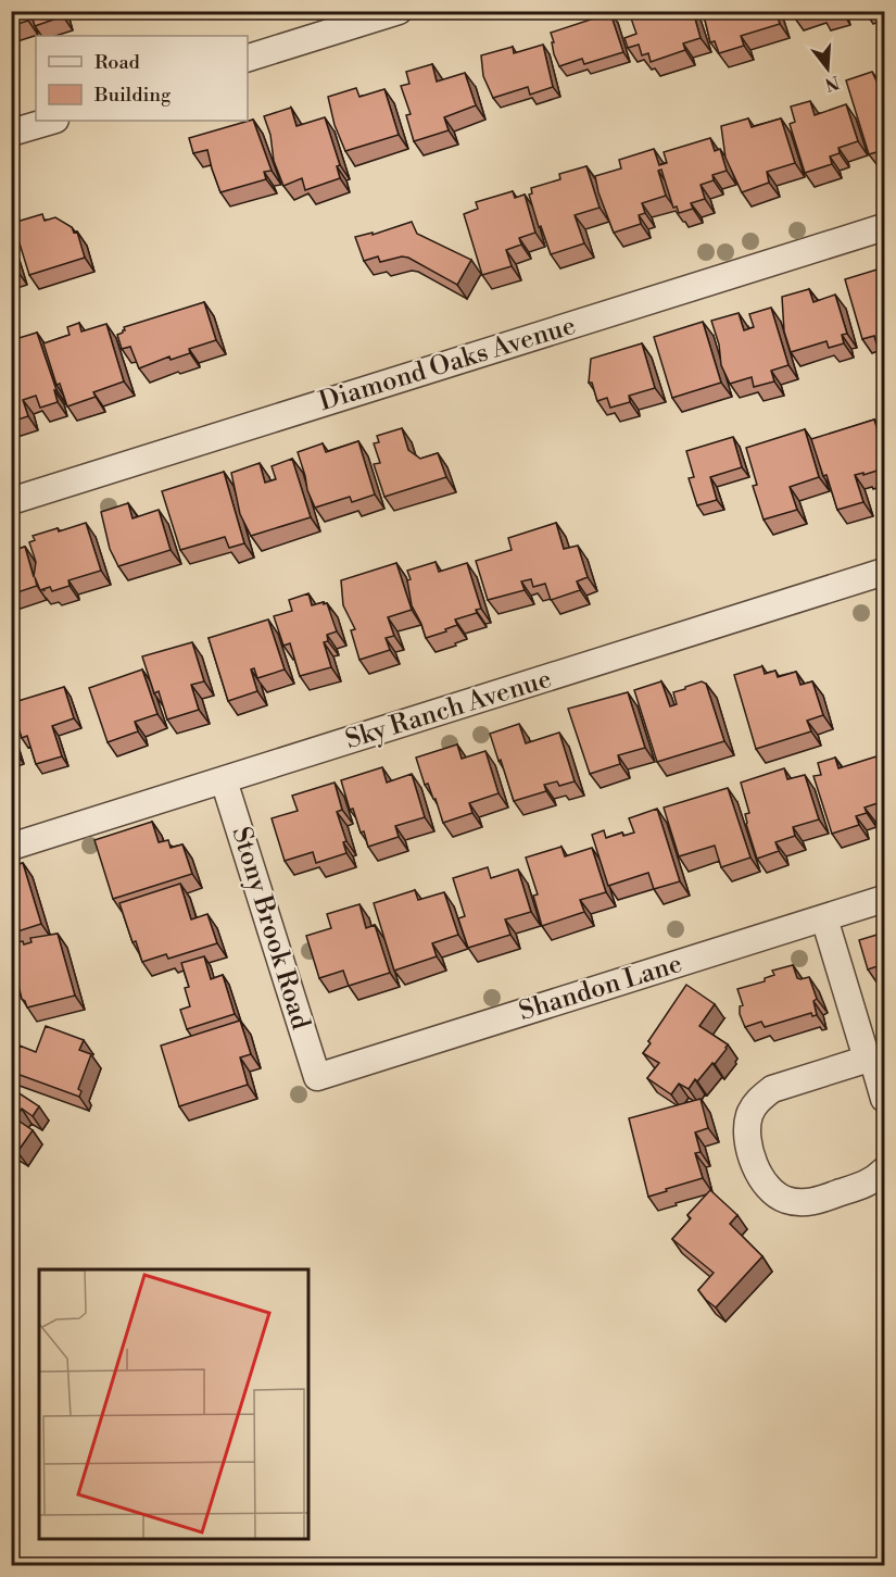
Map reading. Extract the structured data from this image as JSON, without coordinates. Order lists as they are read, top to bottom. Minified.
{"streets":{"street":["Diamond Oaks Avenue","Sky Ranch Avenue","Stony Brook Road","Shandon Lane"]},"crossings":[["Sky Ranch Avenue","Stony Brook Road"],["Stony Brook Road","Shandon Lane"]],"legend":["Road","Building"],"north":"bottom"}
